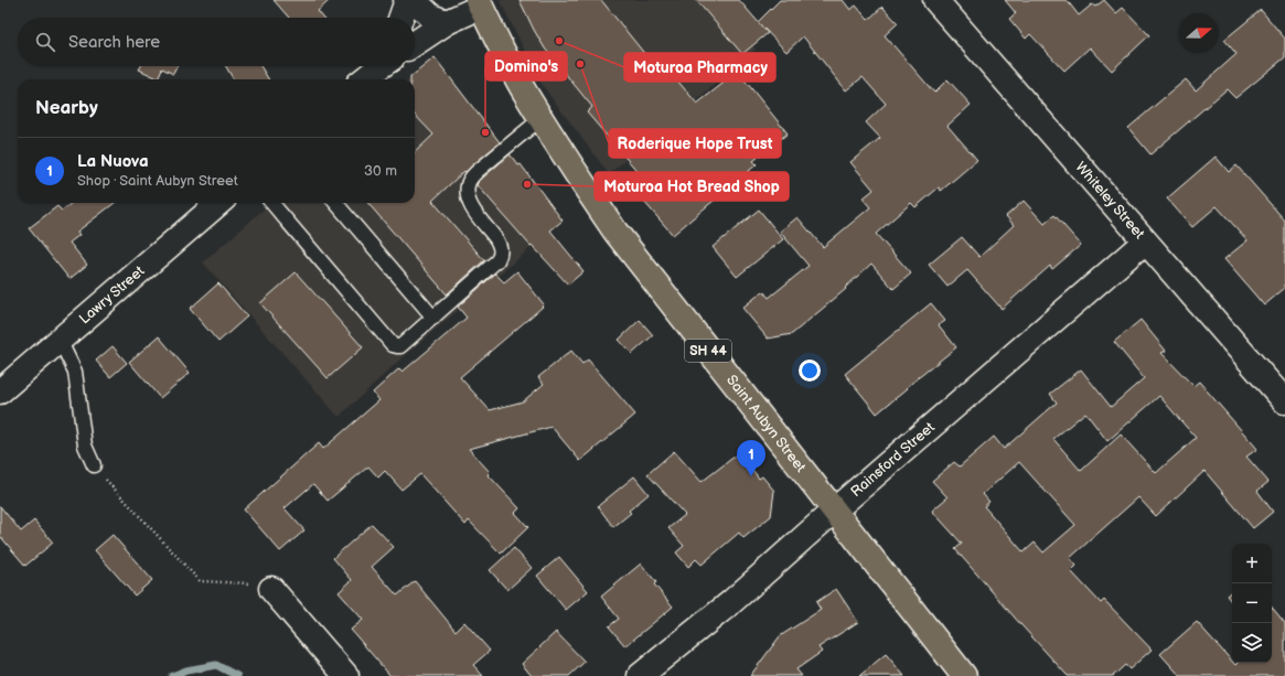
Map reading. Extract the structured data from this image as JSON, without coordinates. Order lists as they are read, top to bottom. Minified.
{"streets":{"highway":["SH 44","Saint Aubyn Street"],"street":["Whiteley Street","Lawry Street","Rainsford Street"]},"crossings":[["Whiteley Street","Rainsford Street"],["Saint Aubyn Street","Rainsford Street"]],"places":["Moturoa Pharmacy","Roderique Hope Trust","Domino's","Moturoa Hot Bread Shop"],"north":"right","page":{"search":"Search here","heading":"Nearby","list":[{"mark":"1","name":"La Nuova","note":"Shop · Saint Aubyn Street","value":"30 m"}],"pins":"1","map_buttons":["+","−"]}}
